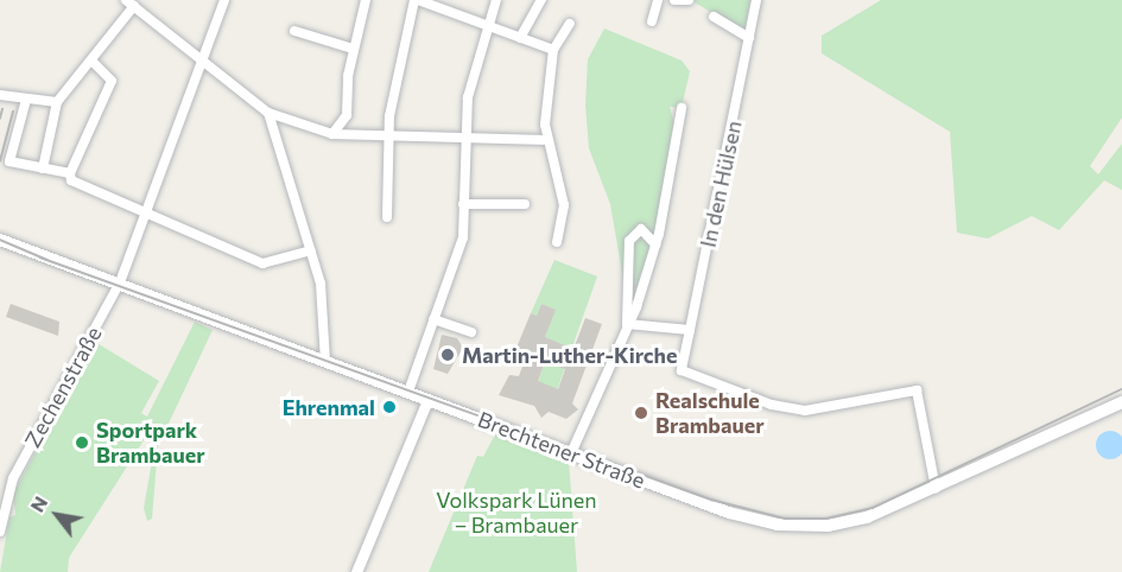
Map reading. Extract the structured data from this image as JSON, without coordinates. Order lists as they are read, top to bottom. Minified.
{"streets":{"main road":["Brechtener Straße"],"street":["In den Hülsen","Zechenstraße"]},"crossings":[["In den Hülsen","Brechtener Straße"],["Zechenstraße","Brechtener Straße"]],"parks":["Volkspark Lünen – Brambauer"],"places":["Martin-Luther-Kirche","Ehrenmal","Realschule Brambauer","Sportpark Brambauer"],"north":"top left"}
